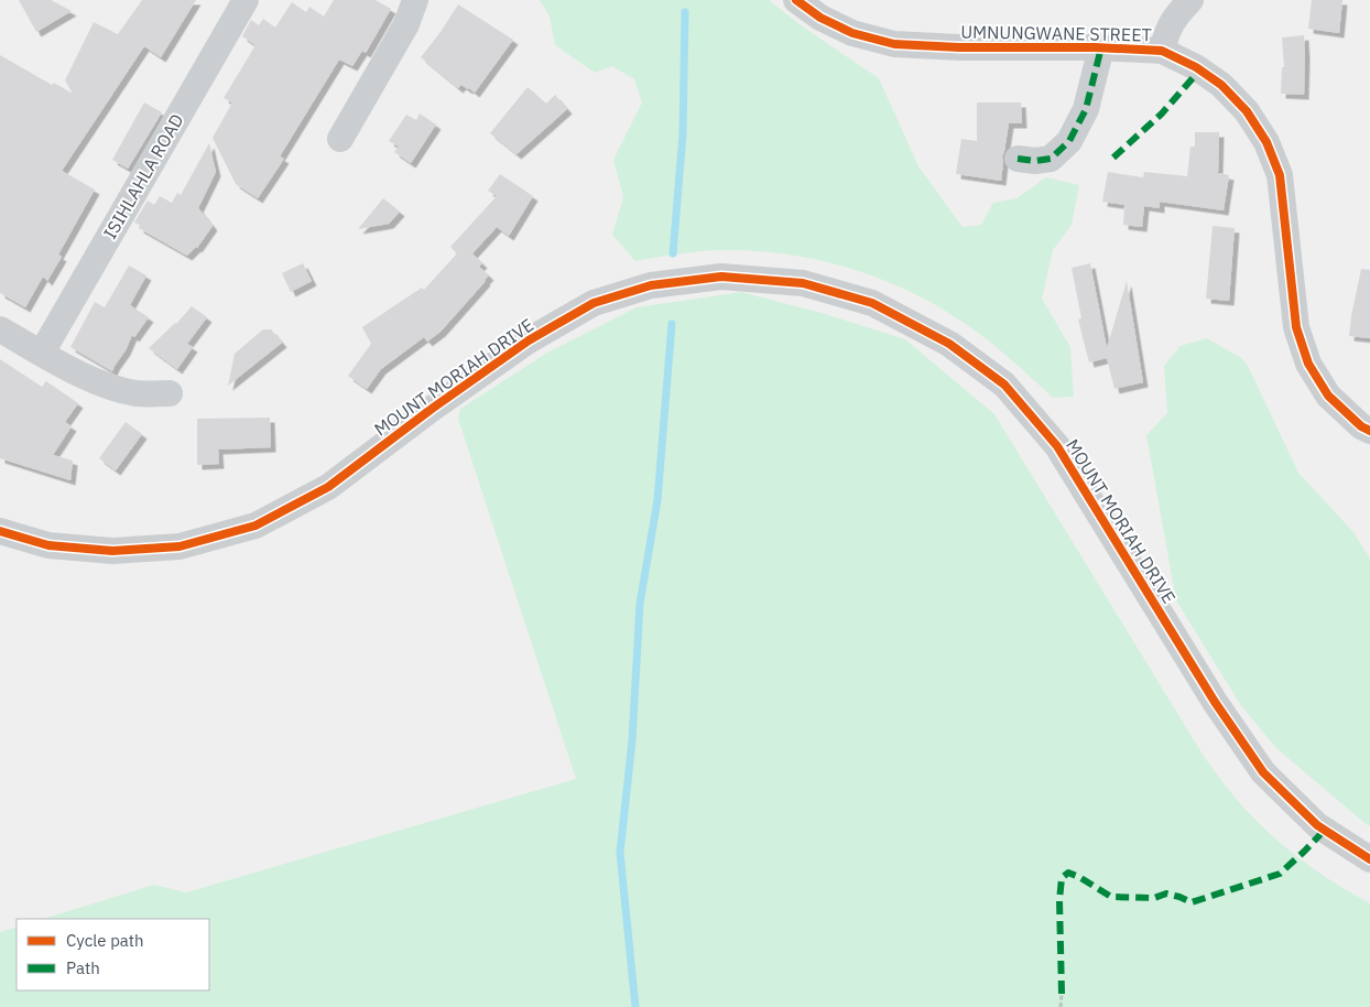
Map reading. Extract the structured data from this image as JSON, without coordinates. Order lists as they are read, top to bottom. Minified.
{"streets":{"street":["UMNUNGWANE STREET","ISIHLAHLA ROAD","MOUNT MORIAH DRIVE"]},"legend":["Cycle path","Path"]}
